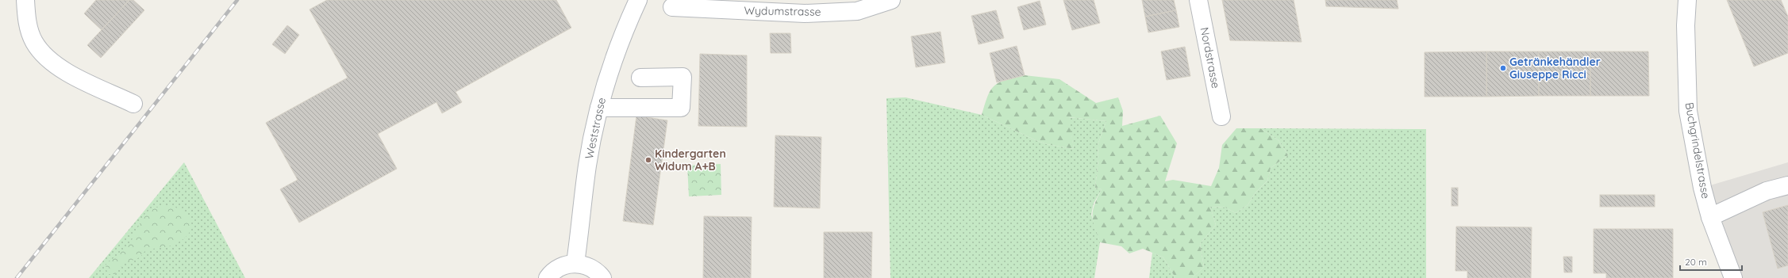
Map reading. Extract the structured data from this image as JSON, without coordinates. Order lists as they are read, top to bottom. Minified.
{"streets":{"street":["Wydumstrasse","Nordstrasse","Weststrasse","Buchgrindelstrasse"]},"places":["Getränkehändler Giuseppe Ricci","Kindergarten Widum A+B"],"scale_bar":"20 m"}
